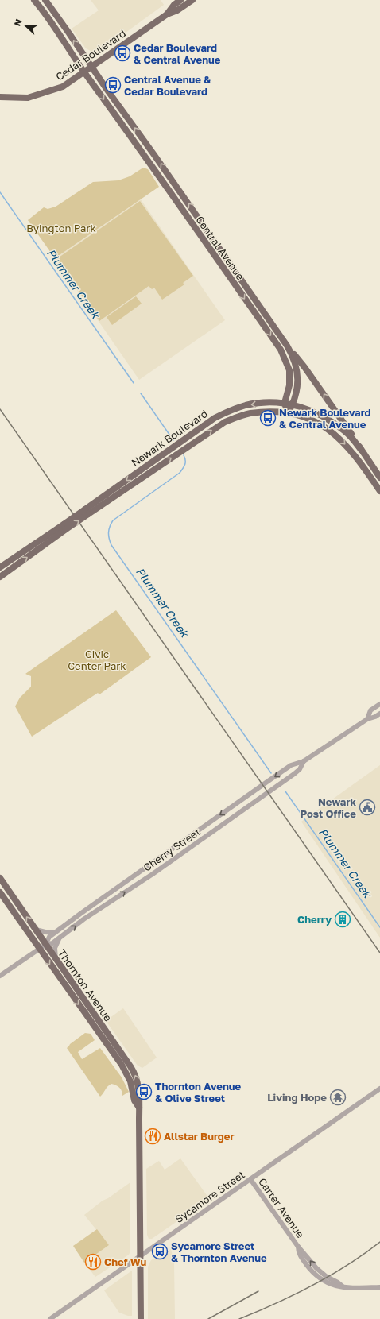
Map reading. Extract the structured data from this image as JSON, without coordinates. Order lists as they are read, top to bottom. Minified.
{"streets":{"main road":["Cedar Boulevard","Central Avenue","Newark Boulevard","Thornton Avenue"],"street":["Cherry Street","Sycamore Street","Carter Avenue"]},"crossings":[["Cedar Boulevard","Central Avenue"],["Central Avenue","Newark Boulevard"],["Cherry Street","Thornton Avenue"],["Thornton Avenue","Sycamore Street"],["Sycamore Street","Carter Avenue"]],"water":["Plummer Creek"],"parks":["Byington Park","Civic Center Park"],"places":{"bus stop":["Cedar Boulevard & Central Avenue","Central Avenue & Cedar Boulevard","Newark Boulevard & Central Avenue","Thornton Avenue & Olive Street","Sycamore Street & Thornton Avenue"],"public building":["Newark Post Office"],"building":["Cherry"],"temple":["Living Hope"],"restaurant":["Allstar Burger","Chef Wu"]},"north":"left"}
